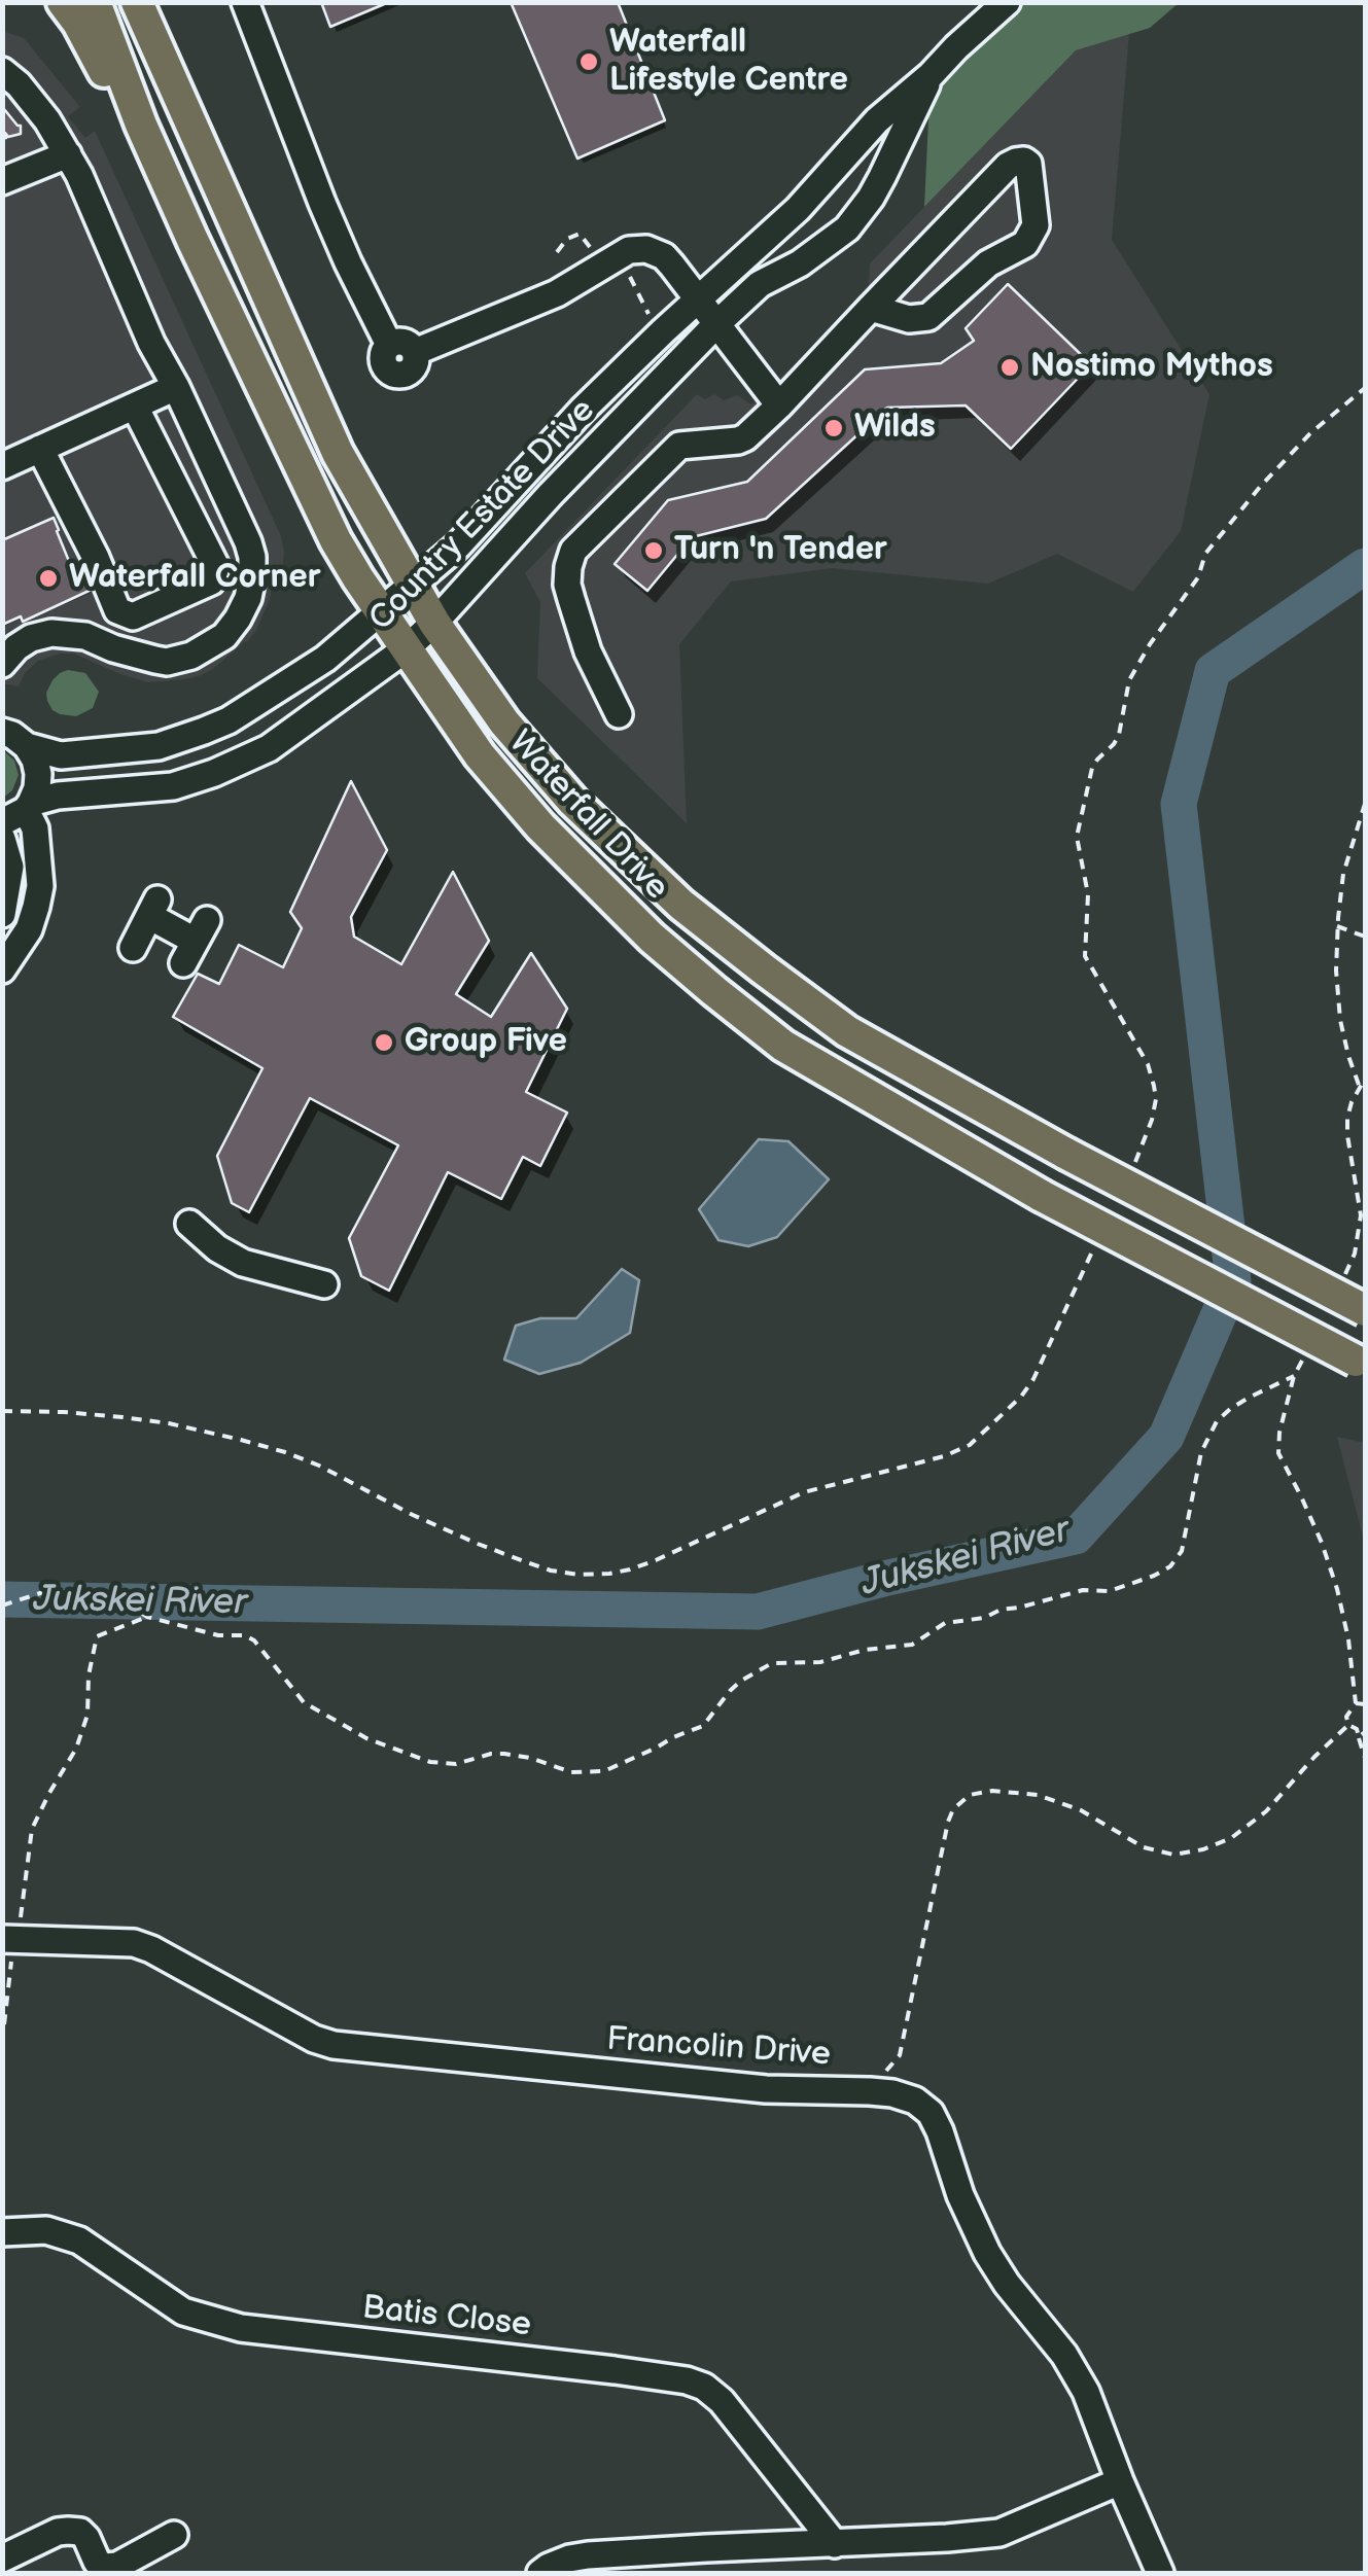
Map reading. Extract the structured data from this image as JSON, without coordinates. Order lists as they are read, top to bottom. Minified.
{"streets":{"main road":["Waterfall Drive"],"street":["Country Estate Drive","Francolin Drive","Batis Close"]},"crossings":[["Country Estate Drive","Waterfall Drive"]],"water":["Jukskei River"],"places":["Waterfall Lifestyle Centre","Nostimo Mythos","Wilds","Turn 'n Tender","Waterfall Corner","Group Five"]}
